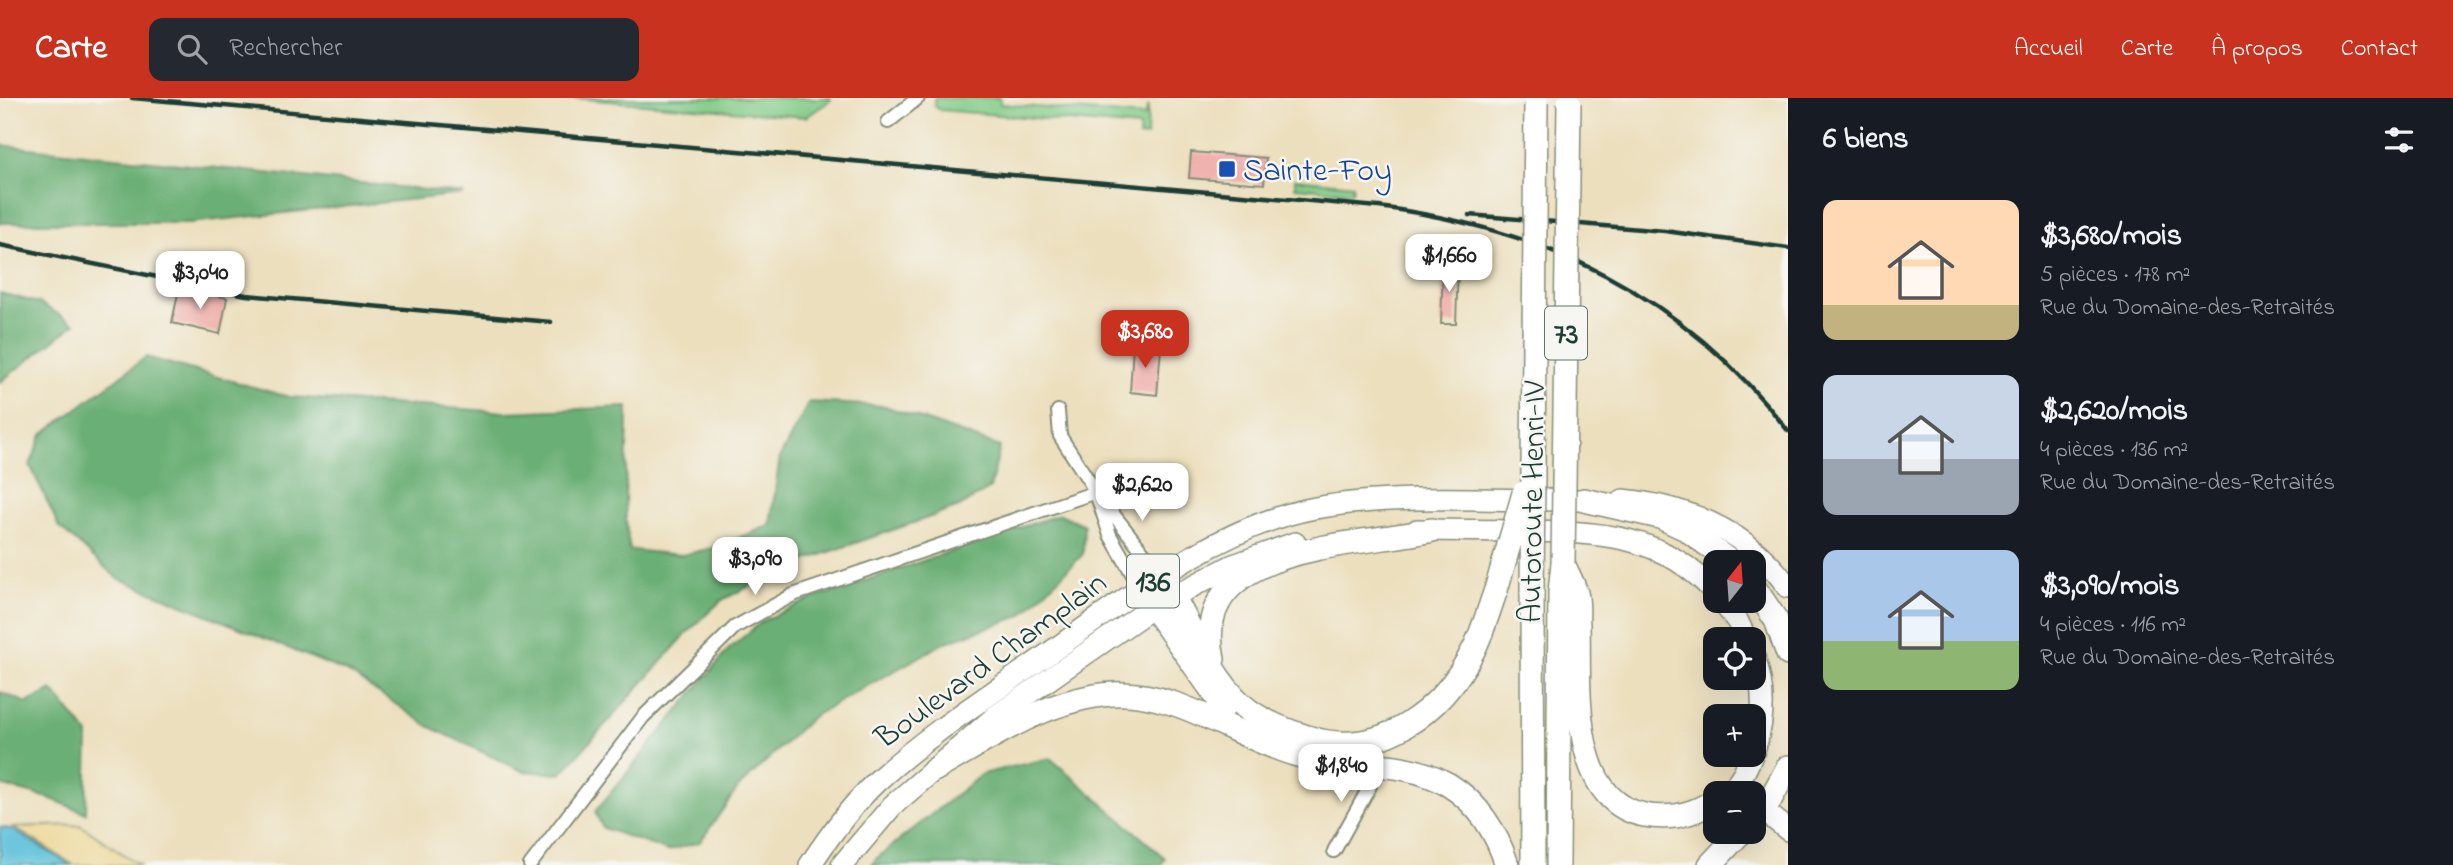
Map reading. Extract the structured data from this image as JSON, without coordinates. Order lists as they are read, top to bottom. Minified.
{"streets":{"highway":["73","Autoroute Henri-IV"],"main road":["136","Boulevard Champlain"]},"places":{"transit":["Sainte-Foy"]},"north":"top","page":{"header":"Carte","search":"Rechercher","nav":["Accueil","Carte","À propos","Contact"],"heading":"6 biens","list":[{"name":"$3,680/mois","note":"5 pièces · 178 m² · Rue du Domaine-des-Retraités"},{"name":"$2,620/mois","note":"4 pièces · 136 m² · Rue du Domaine-des-Retraités"},{"name":"$3,090/mois","note":"4 pièces · 116 m² · Rue du Domaine-des-Retraités"}],"price":["$1,660","$3,040","$3,680","$2,620","$3,090","$1,840"],"map_buttons":["+","−"]}}
